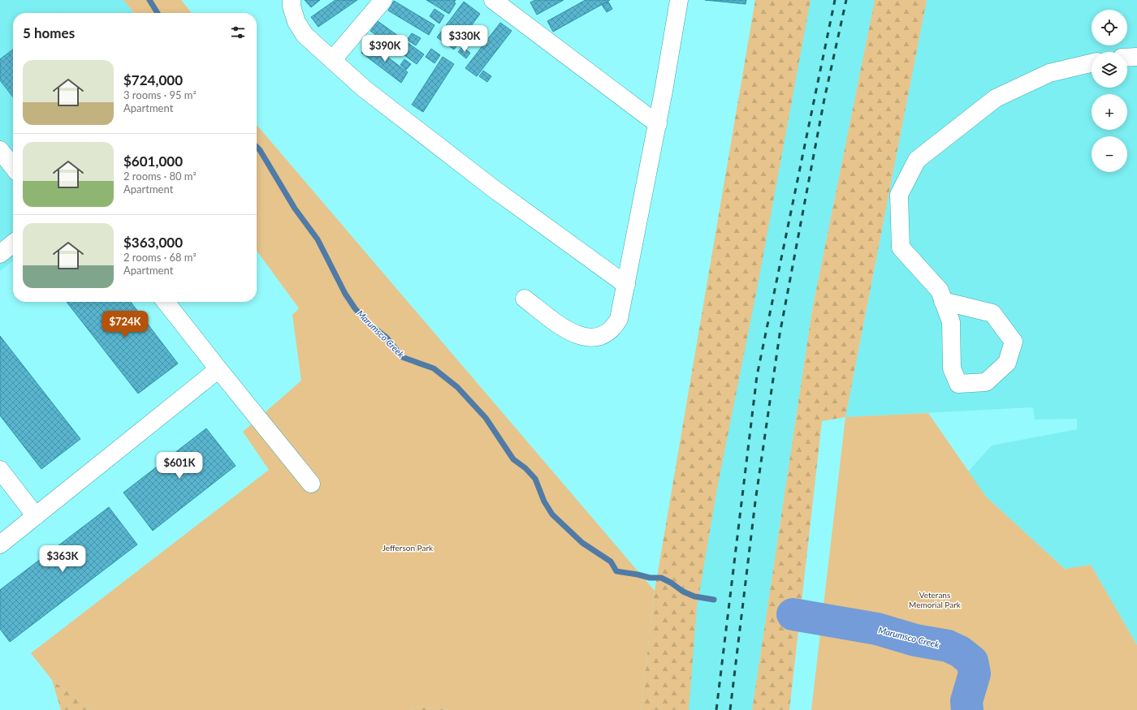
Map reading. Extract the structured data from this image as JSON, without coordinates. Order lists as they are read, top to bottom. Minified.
{"water":["Marumsco Creek"],"parks":["Jefferson Park","Veterans Memorial Park"],"page":{"map_buttons":["+","−"],"heading":"5 homes","price":["$330K","$390K","$724K","$601K","$363K"],"list":[{"name":"$724,000","note":"3 rooms · 95 m² · Apartment"},{"name":"$601,000","note":"2 rooms · 80 m² · Apartment"},{"name":"$363,000","note":"2 rooms · 68 m² · Apartment"}]}}
